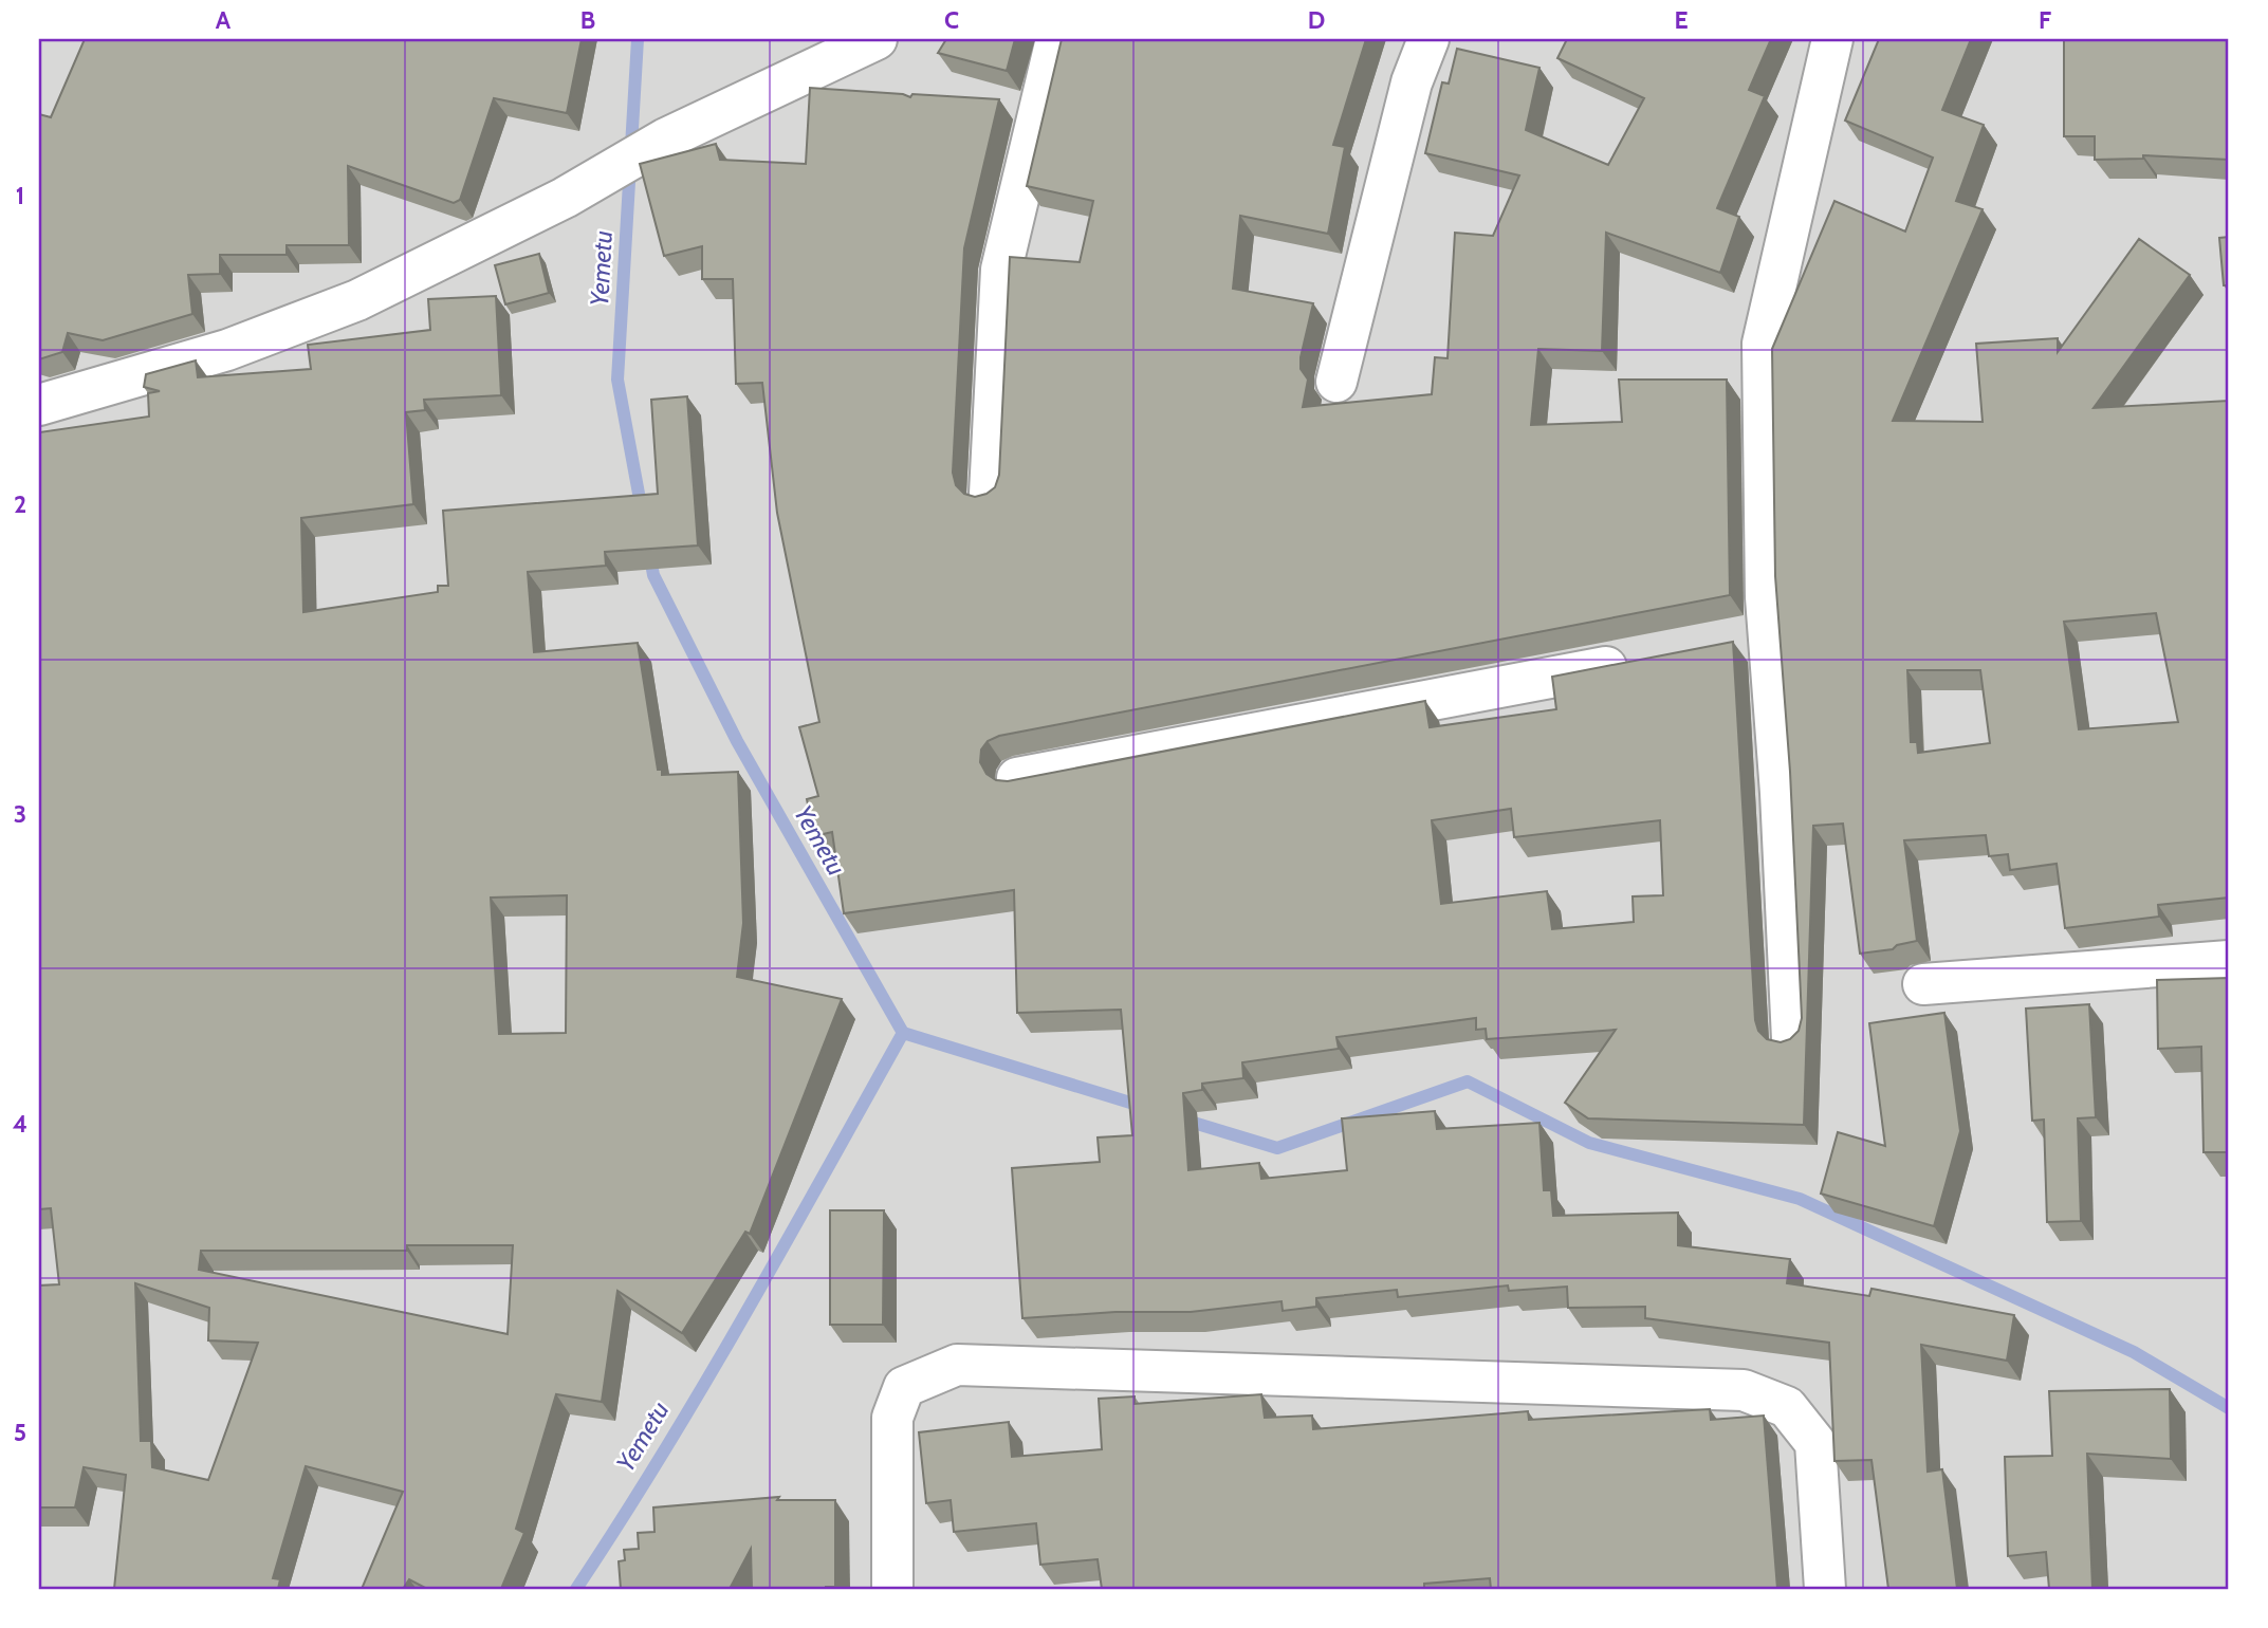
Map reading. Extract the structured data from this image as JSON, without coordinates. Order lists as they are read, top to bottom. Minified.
{"water":["Yemetu"],"grid":{"columns":["A","B","C","D","E","F"],"rows":["1","2","3","4","5"]}}
